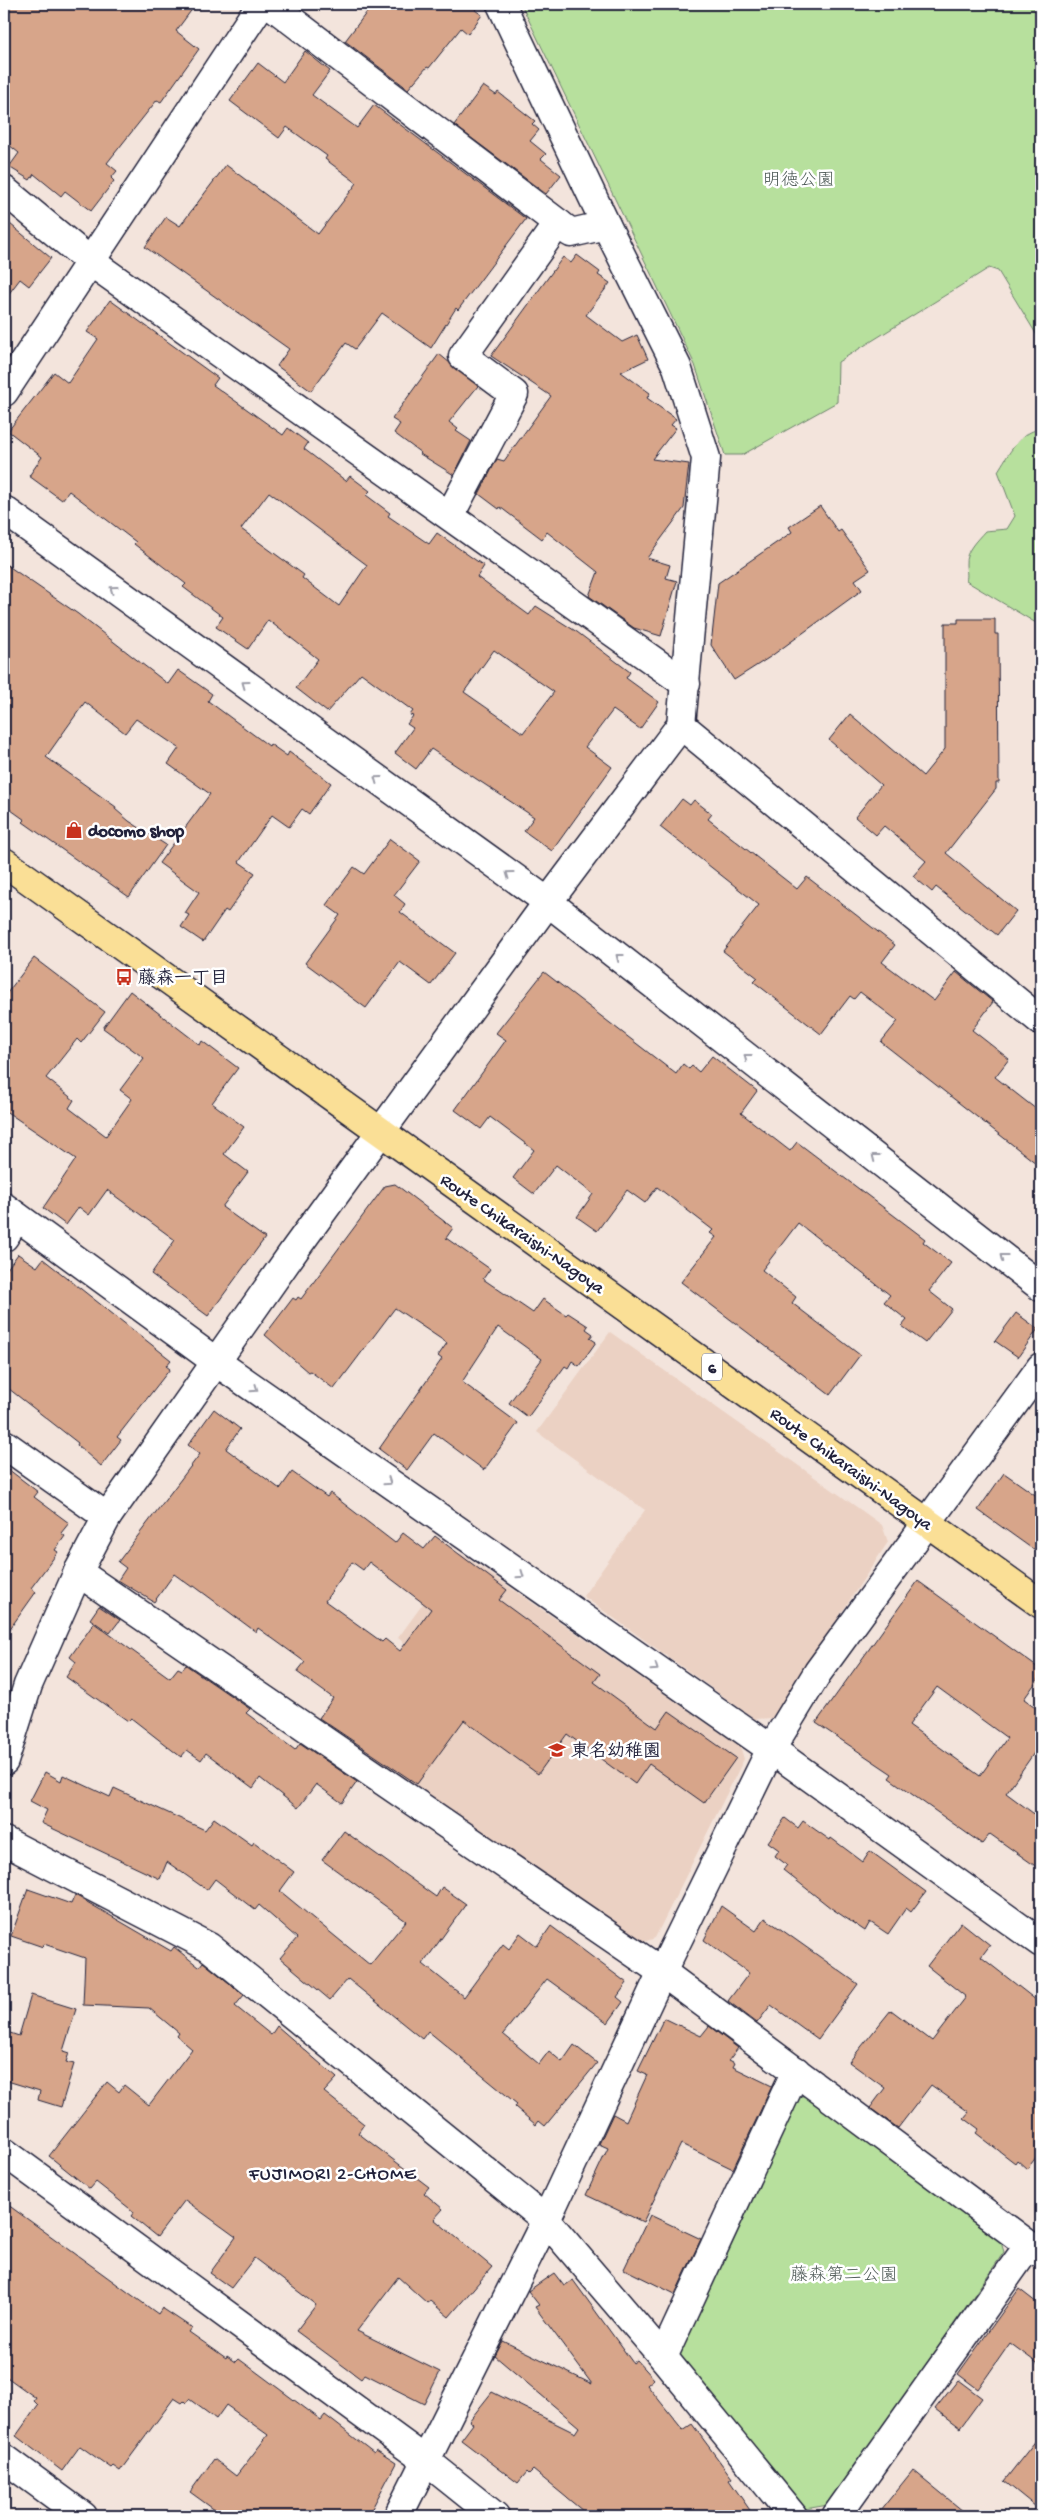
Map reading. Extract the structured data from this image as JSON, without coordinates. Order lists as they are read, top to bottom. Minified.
{"streets":{"main road":["Route Chikaraishi-Nagoya","6"]},"districts":["FUJIMORI 2-CHOME"],"parks":["明徳公園","藤森第二公園"],"places":{"shop":["docomo shop"],"bus stop":["藤森一丁目"],"school or university":["東名幼稚園"]}}
